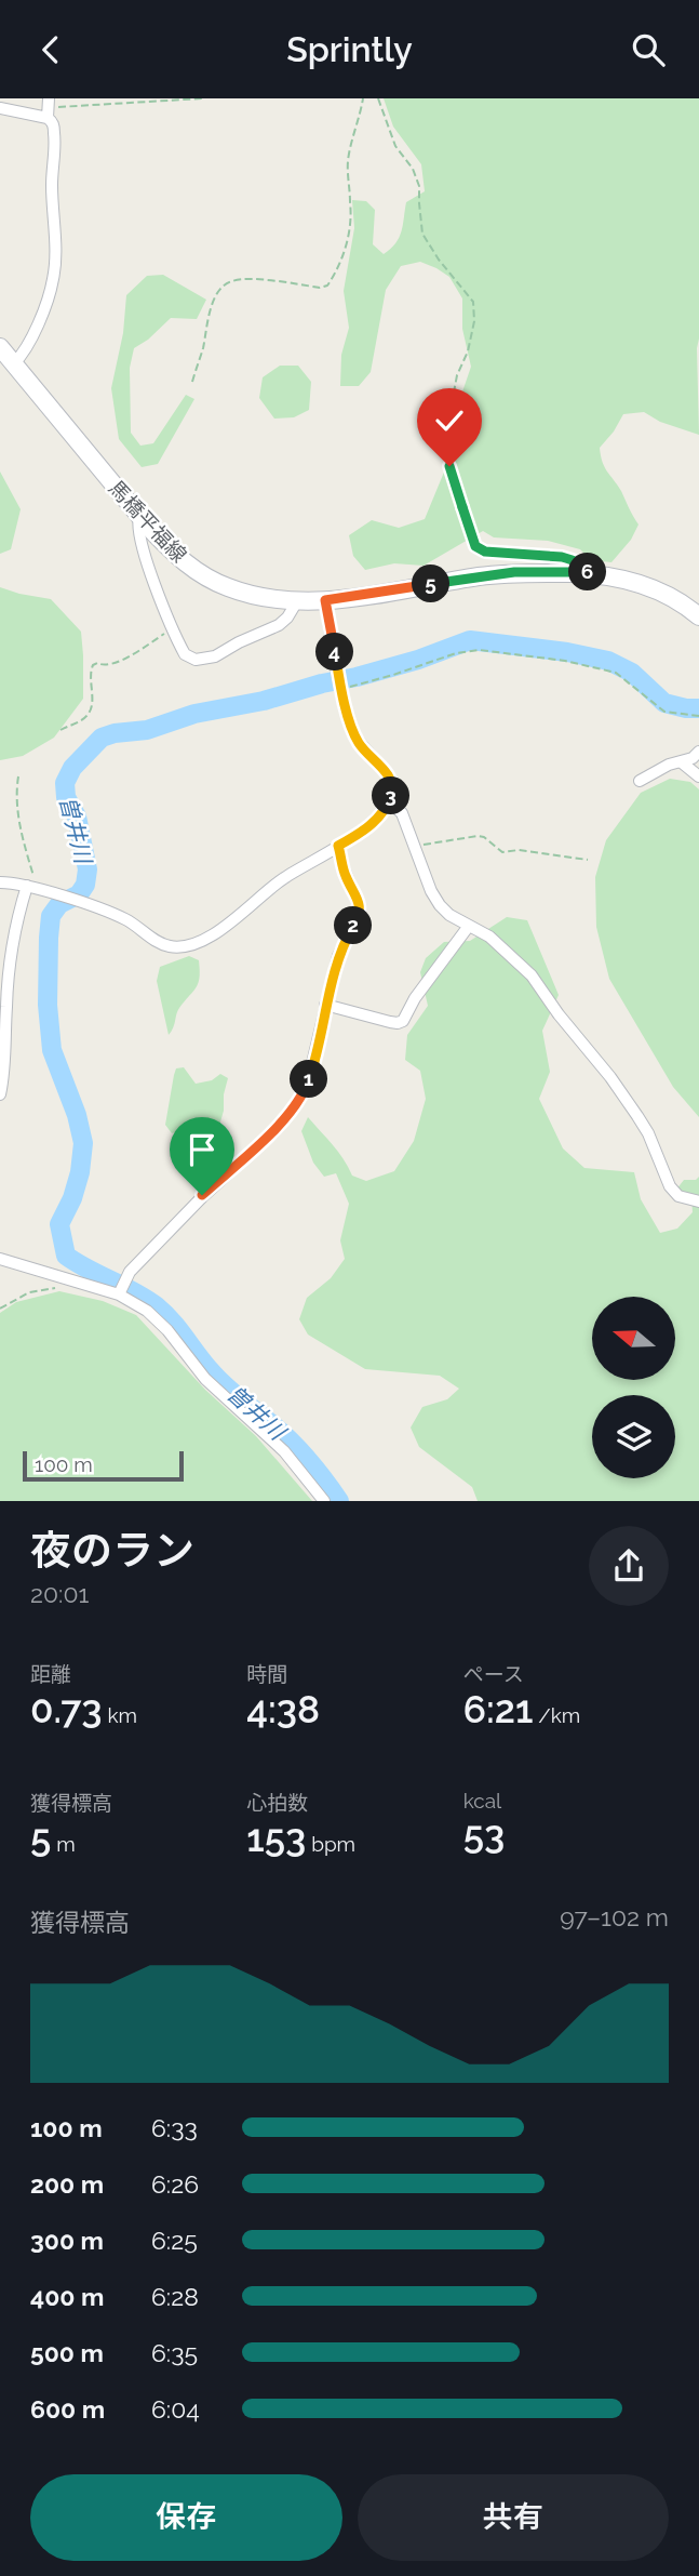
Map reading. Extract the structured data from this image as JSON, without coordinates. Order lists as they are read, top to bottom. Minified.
{"streets":{"main road":["馬橋平福線"]},"water":["曽井川"],"scale_bar":"100 m","north":"left","page":{"header":"Sprintly","pins":["6","5","4","3","2","1"],"scale":"100 m","heading":["夜のラン","20:01"],"stats":[["距離","0.73 km"],["時間","4:38"],["ペース","6:21 /km"],["獲得標高","5 m"],["心拍数","153 bpm"],["kcal","53"]],"chart":["獲得標高","97–102 m"],"list":[{"name":"100 m","note":"6:33"},{"name":"200 m","note":"6:26"},{"name":"300 m","note":"6:25"},{"name":"400 m","note":"6:28"},{"name":"500 m","note":"6:35"},{"name":"600 m","note":"6:04"}],"buttons":["保存","共有"]}}
